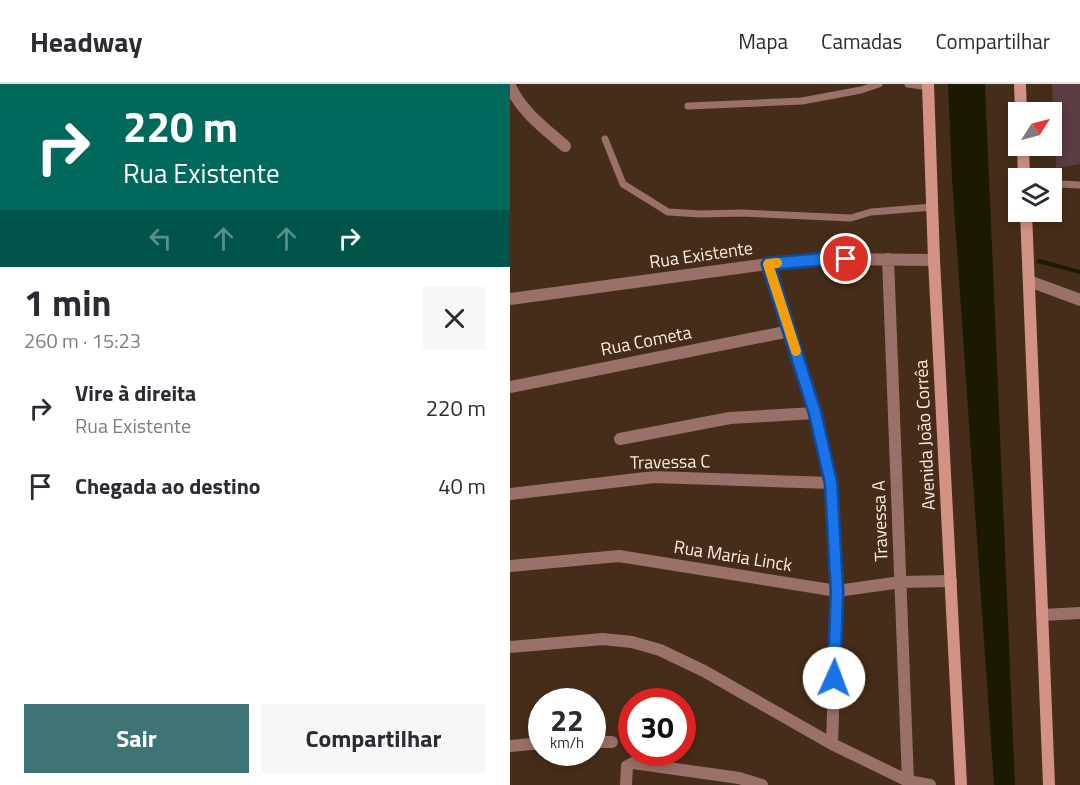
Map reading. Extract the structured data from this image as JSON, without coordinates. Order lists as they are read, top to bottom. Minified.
{"streets":{"main road":["Avenida João Corrêa"],"street":["Rua Existente","Rua Cometa","Travessa C","Travessa A","Rua Maria Linck"]},"crossings":[["Rua Existente","Avenida João Corrêa"],["Rua Existente","Travessa A"],["Avenida João Corrêa","Rua Maria Linck"],["Travessa A","Rua Maria Linck"]],"north":"top right","page":{"header":"Headway","nav":["Mapa","Camadas","Compartilhar"],"turn":["220 m","Rua Existente"],"heading":["1 min","260 m · 15:23"],"list":[{"name":"Vire à direita","note":"Rua Existente","value":"220 m"},{"name":"Chegada ao destino","value":"40 m"}],"speed":"22 km/h","limit":"30","buttons":["Sair","Compartilhar"]}}
